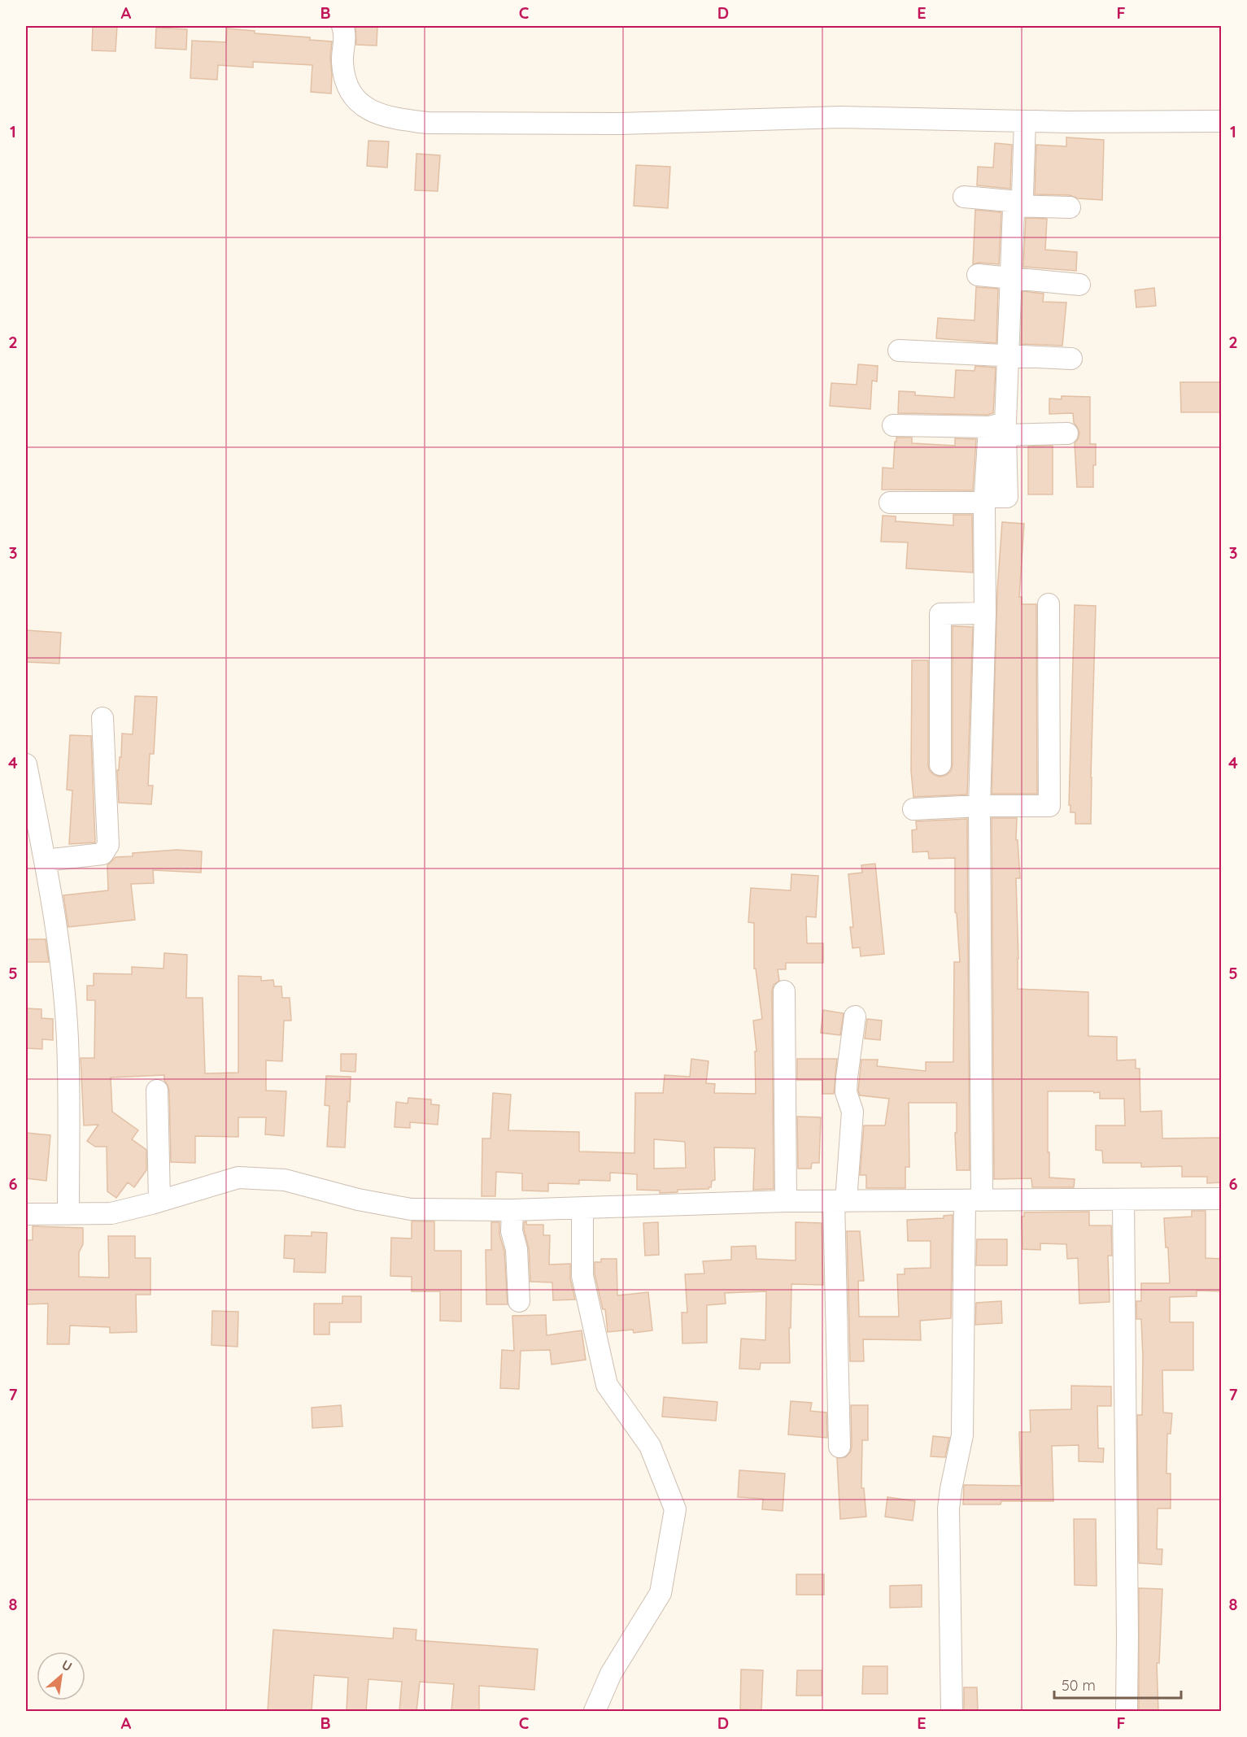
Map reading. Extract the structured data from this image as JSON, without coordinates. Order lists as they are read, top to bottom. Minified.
{"scale_bar":"50 m","north":"top right","grid":{"columns":["A","B","C","D","E","F"],"rows":["1","2","3","4","5","6","7","8"]}}
